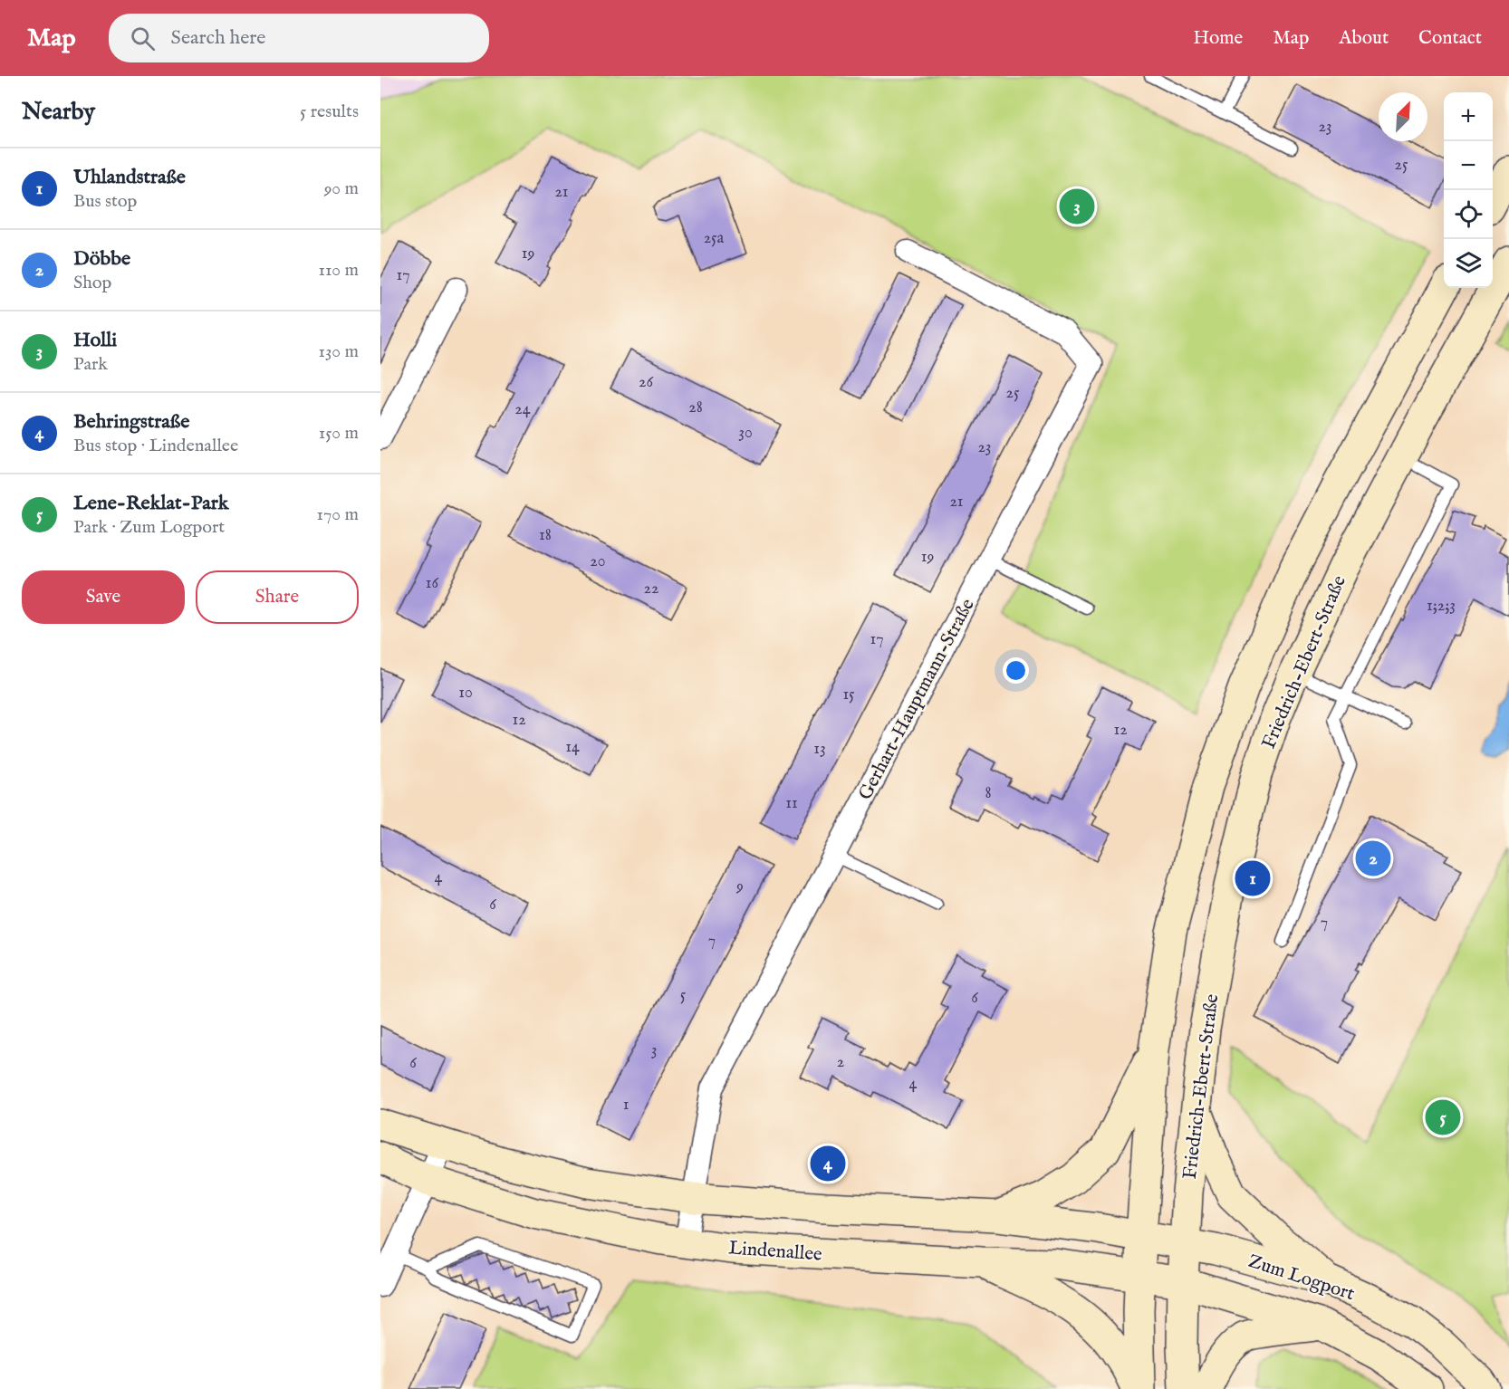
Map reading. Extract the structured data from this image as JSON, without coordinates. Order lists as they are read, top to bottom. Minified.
{"streets":{"main road":["Friedrich-Ebert-Straße","Lindenallee","Zum Logport"],"street":["Gerhart-Hauptmann-Straße"]},"crossings":[["Friedrich-Ebert-Straße","Lindenallee"],["Friedrich-Ebert-Straße","Zum Logport"],["Gerhart-Hauptmann-Straße","Lindenallee"],["Lindenallee","Zum Logport"]],"house_numbers":["23","25","21","25a","19","17","26","25","28","24","30","23","21","18","19","20","16","22","1;2;3","17","10","15","12","12","14","13","8","11","4","9","6","7","7","5","6","3","2","6","4","1"],"north":"top right","page":{"header":"Map","search":"Search here","nav":["Home","Map","About","Contact"],"heading":["Nearby","5 results"],"map_buttons":["+","−"],"list":[{"mark":"1","name":"Uhlandstraße","note":"Bus stop","value":"90 m"},{"mark":"2","name":"Döbbe","note":"Shop","value":"110 m"},{"mark":"3","name":"Holli","note":"Park","value":"130 m"},{"mark":"4","name":"Behringstraße","note":"Bus stop · Lindenallee","value":"150 m"},{"mark":"5","name":"Lene-Reklat-Park","note":"Park · Zum Logport","value":"170 m"}],"pins":["3","2","1","5","4"],"buttons":["Save","Share"]}}
